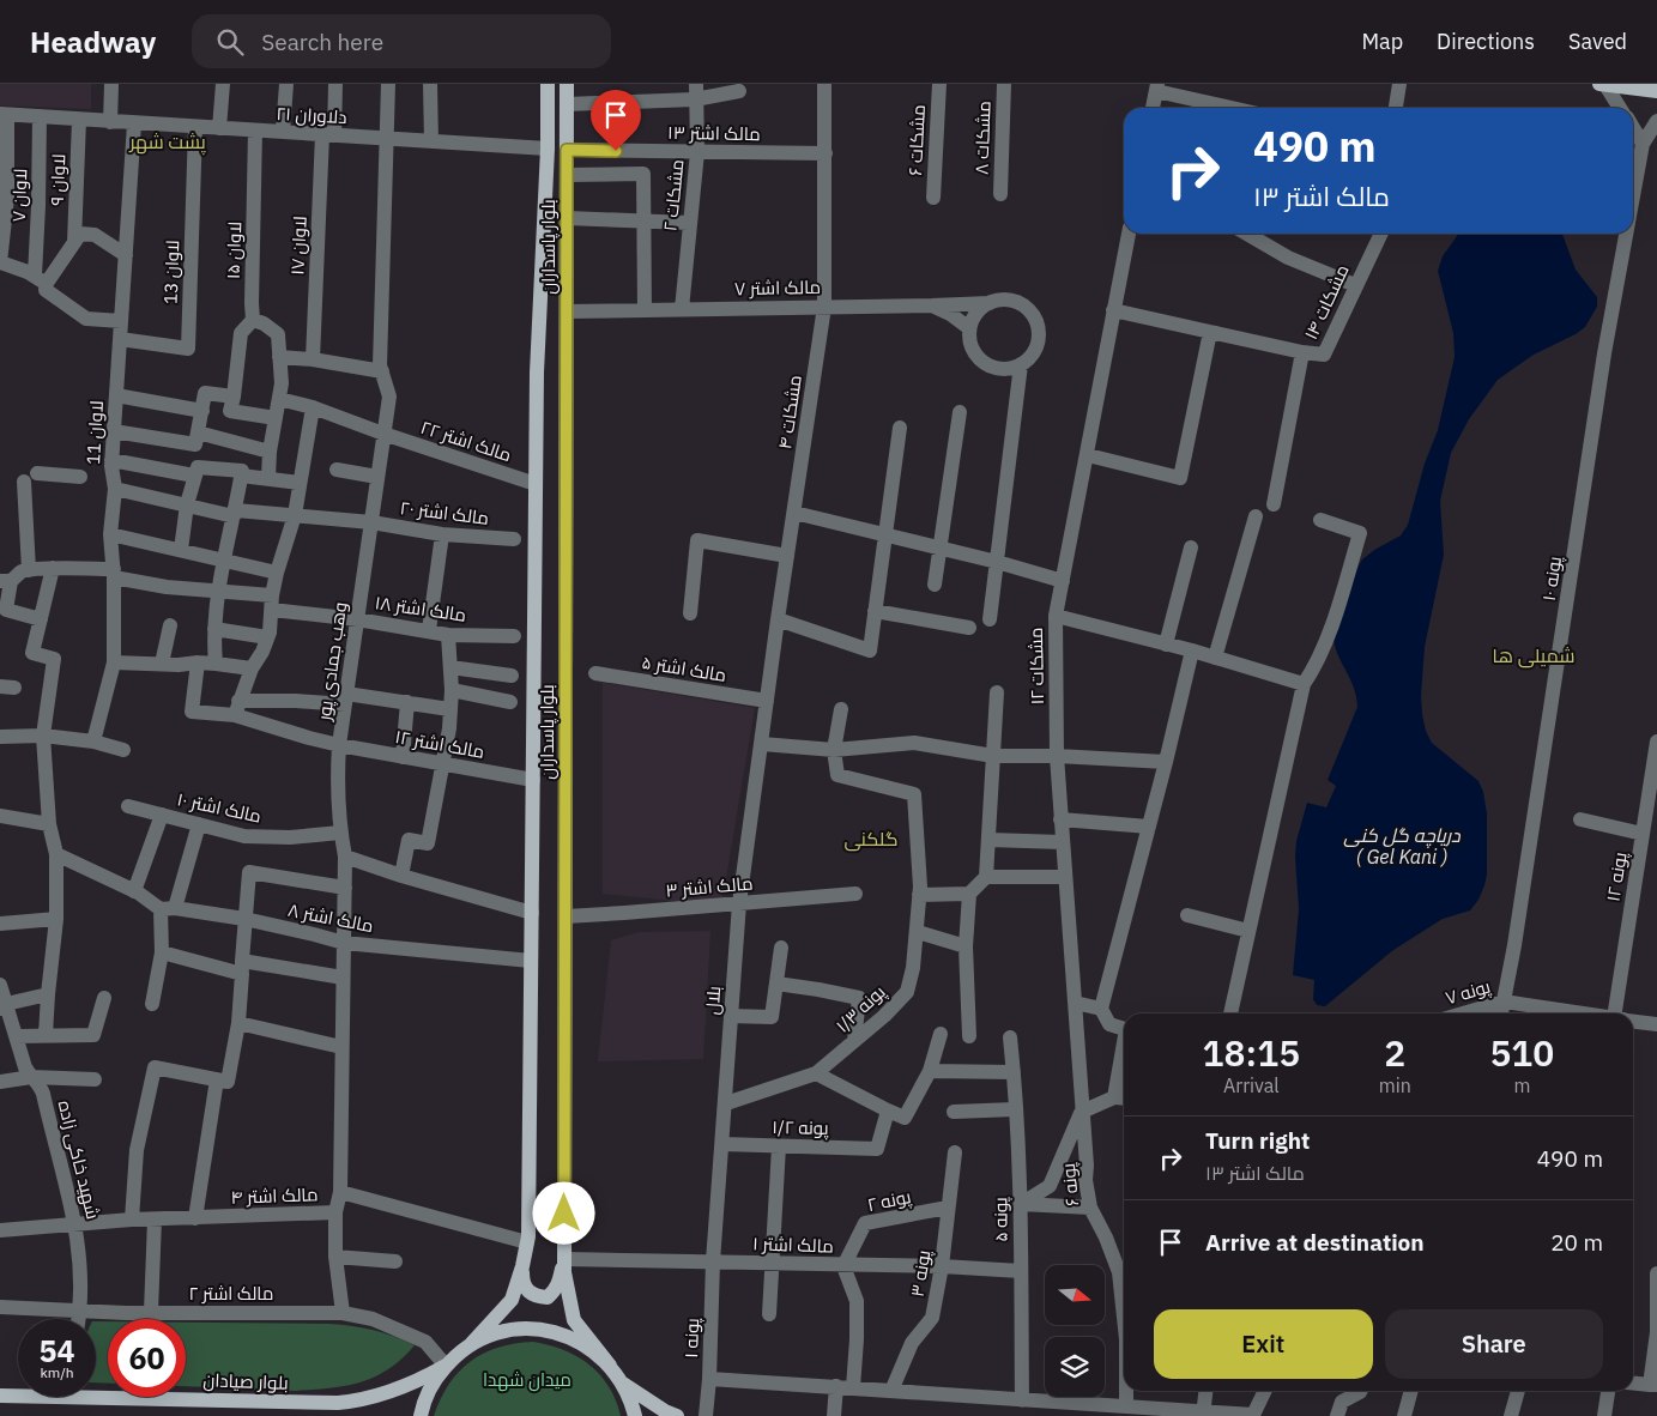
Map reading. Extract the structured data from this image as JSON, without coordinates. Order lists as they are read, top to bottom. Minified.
{"streets":{"main road":["بلوار پاسداران","بلوار صیادان"],"street":["دلاوران ۲۱","مالک اشتر ۱۳","مشکات ۸","مشکات ۶","لاوان ۹","لاوان ۷","مشکات ۲","لاوان ۱۷","لاوان ۱۵","لاوان 13","مالک اشتر ۷","مشکات ۱۴","مشکات ۴","لاوان 11","مالک اشتر ۲۲","مالک اشتر ۲۰","پونه ۱۰","مالک اشتر ۱۸","وهب جمادی پور","مشکات ۱۲","مالک اشتر ۵","مالک اشتر ۱۲","مالک اشتر ۱۰","پونه ۱۲","مالک اشتر ۳","مالک اشتر ۸","پونه ۷","بلال","پونه ۱/۳","پونه ۱/۲","شهید خاکی زاده","پونه ۶","مالک اشتر ۴","پونه ۲","پونه ۵","مالک اشتر ۱","پونه ۳","مالک اشتر ۲","پونه ۱"]},"crossings":[["دلاوران ۲۱","لاوان ۹"],["دلاوران ۲۱","لاوان ۷"],["دلاوران ۲۱","لاوان ۱۷"],["دلاوران ۲۱","بلوار پاسداران"],["دلاوران ۲۱","لاوان ۱۵"],["دلاوران ۲۱","لاوان 13"],["دلاوران ۲۱","لاوان 11"],["دلاوران ۲۱","وهب جمادی پور"],["مالک اشتر ۱۳","مشکات ۲"],["مالک اشتر ۱۳","بلوار پاسداران"],["مالک اشتر ۱۳","مشکات ۴"],["مشکات ۲","مالک اشتر ۷"],["بلوار پاسداران","مالک اشتر ۷"],["بلوار پاسداران","مالک اشتر ۲۲"],["بلوار پاسداران","مالک اشتر ۱۲"],["بلوار پاسداران","مالک اشتر ۳"],["بلوار پاسداران","مالک اشتر ۸"],["بلوار پاسداران","مالک اشتر ۴"],["بلوار پاسداران","مالک اشتر ۱"],["لاوان 13","لاوان 11"],["مالک اشتر ۷","مشکات ۴"],["مشکات ۱۴","مشکات ۱۲"],["مشکات ۴","مالک اشتر ۵"],["مشکات ۴","بلال"],["لاوان 11","مالک اشتر ۲۰"],["لاوان 11","مالک اشتر ۱۸"],["مالک اشتر ۲۲","وهب جمادی پور"],["مالک اشتر ۲۰","وهب جمادی پور"],["پونه ۱۰","پونه ۷"],["مالک اشتر ۱۸","وهب جمادی پور"],["وهب جمادی پور","مالک اشتر ۱۲"],["وهب جمادی پور","مالک اشتر ۱۰"],["وهب جمادی پور","مالک اشتر ۸"],["وهب جمادی پور","مالک اشتر ۴"],["مشکات ۱۲","پونه ۶"],["مالک اشتر ۳","بلال"],["بلال","پونه ۱/۳"],["بلال","پونه ۱/۲"],["بلال","مالک اشتر ۱"],["بلال","پونه ۱"],["شهید خاکی زاده","مالک اشتر ۴"],["شهید خاکی زاده","مالک اشتر ۲"],["پونه ۲","مالک اشتر ۱"],["پونه ۲","پونه ۳"],["پونه ۵","مالک اشتر ۱"],["مالک اشتر ۱","پونه ۳"],["مالک اشتر ۱","پونه ۱"],["مالک اشتر ۲","بلوار صیادان"]],"districts":["پشت شهر","شمیلی ها","گلکنی"],"water":["دریاچه گل کنی ( Gel Kani )"],"parks":["میدان شهدا"],"north":"right","page":{"header":"Headway","search":"Search here","nav":["Map","Directions","Saved"],"turn":["490 m","مالک اشتر ۱۳"],"eta":["18:15","Arrival","2","min","510","m"],"list":[{"name":"Turn right","note":"مالک اشتر ۱۳","value":"490 m"},{"name":"Arrive at destination","value":"20 m"}],"buttons":["Exit","Share"],"speed":"54 km/h","limit":"60"}}
